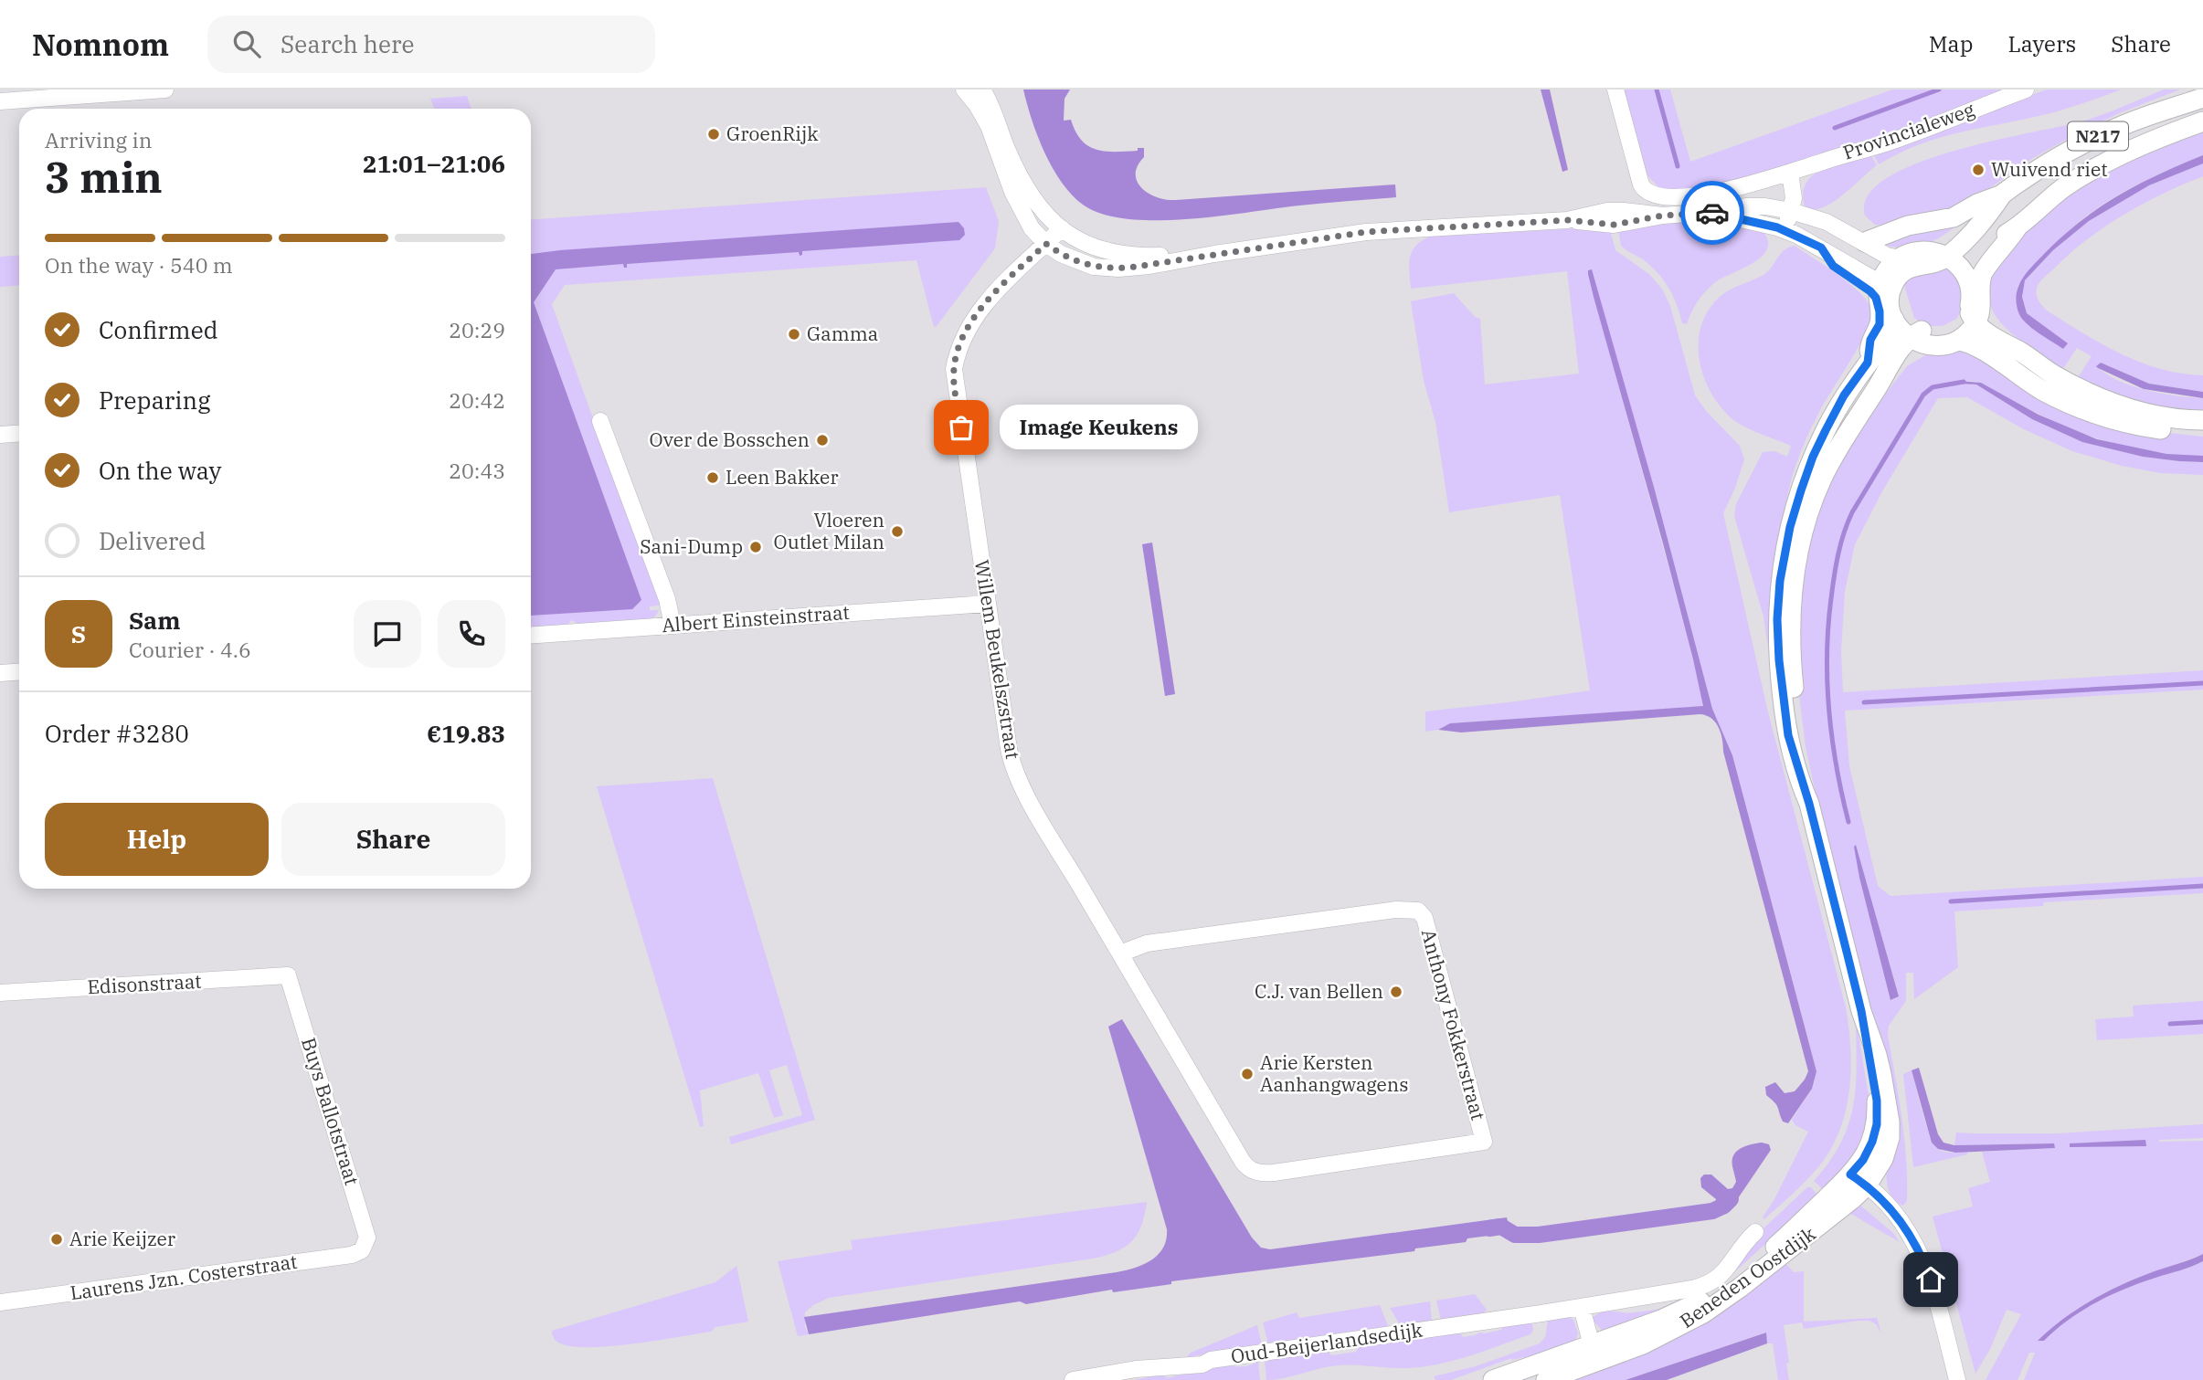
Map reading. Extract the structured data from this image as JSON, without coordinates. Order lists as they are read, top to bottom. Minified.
{"streets":{"main road":["N217","Beneden Oostdijk"],"street":["Provincialeweg","Albert Einsteinstraat","Willem Beukelszstraat","Edisonstraat","Anthony Fokkerstraat","Buys Ballotstraat","Laurens Jzn. Costerstraat","Oud-Beijerlandsedijk"]},"crossings":[["Albert Einsteinstraat","Willem Beukelszstraat"],["Willem Beukelszstraat","Anthony Fokkerstraat"],["Edisonstraat","Buys Ballotstraat"],["Buys Ballotstraat","Laurens Jzn. Costerstraat"]],"places":["GroenRijk","Wuivend riet","Gamma","Image Keukens","Over de Bosschen","Leen Bakker","Vloeren Outlet Milan","Sani-Dump","C.J. van Bellen","Arie Kersten Aanhangwagens","Arie Keijzer"],"page":{"header":"Nomnom","search":"Search here","nav":["Map","Layers","Share"],"heading":["3 min","Arriving in","21:01–21:06"],"panel":["Sam","Courier · 4.6","Order #3280","€19.83"],"bar":"On the way · 540 m","list":[["Confirmed","20:29"],["Preparing","20:42"],["On the way","20:43"],"Delivered"],"bubble":"Image Keukens","round":"S","buttons":["Help","Share"]}}
